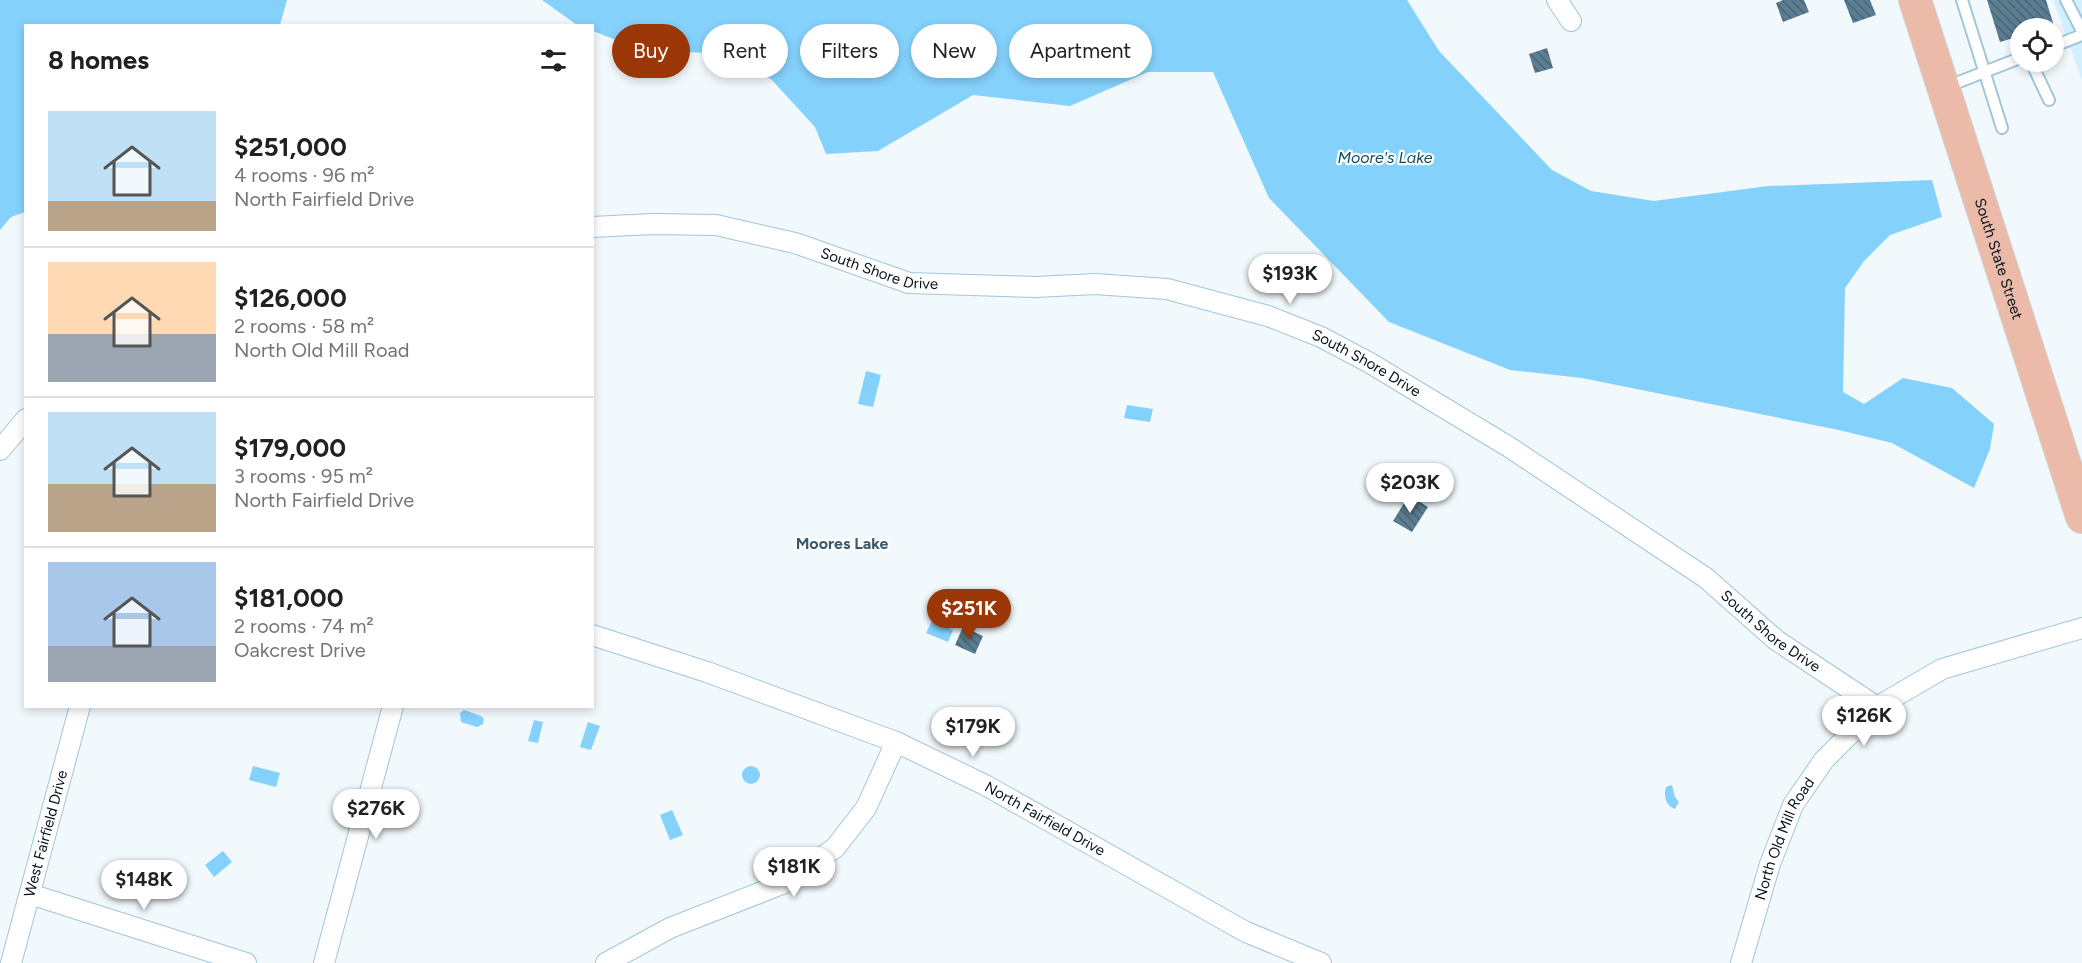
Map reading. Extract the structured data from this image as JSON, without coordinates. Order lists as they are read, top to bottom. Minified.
{"streets":{"main road":["South State Street"],"street":["South Shore Drive","North Fairfield Drive","West Fairfield Drive","North Old Mill Road"]},"crossings":[["South Shore Drive","North Old Mill Road"]],"districts":["Moores Lake"],"water":["Moore's Lake"],"page":{"chip":["Buy","Rent","Filters","New","Apartment"],"heading":"8 homes","list":[{"name":"$251,000","note":"4 rooms · 96 m² · North Fairfield Drive"},{"name":"$126,000","note":"2 rooms · 58 m² · North Old Mill Road"},{"name":"$179,000","note":"3 rooms · 95 m² · North Fairfield Drive"},{"name":"$181,000","note":"2 rooms · 74 m² · Oakcrest Drive"}],"price":["$193K","$203K","$251K","$126K","$179K","$276K","$181K","$148K"]}}
